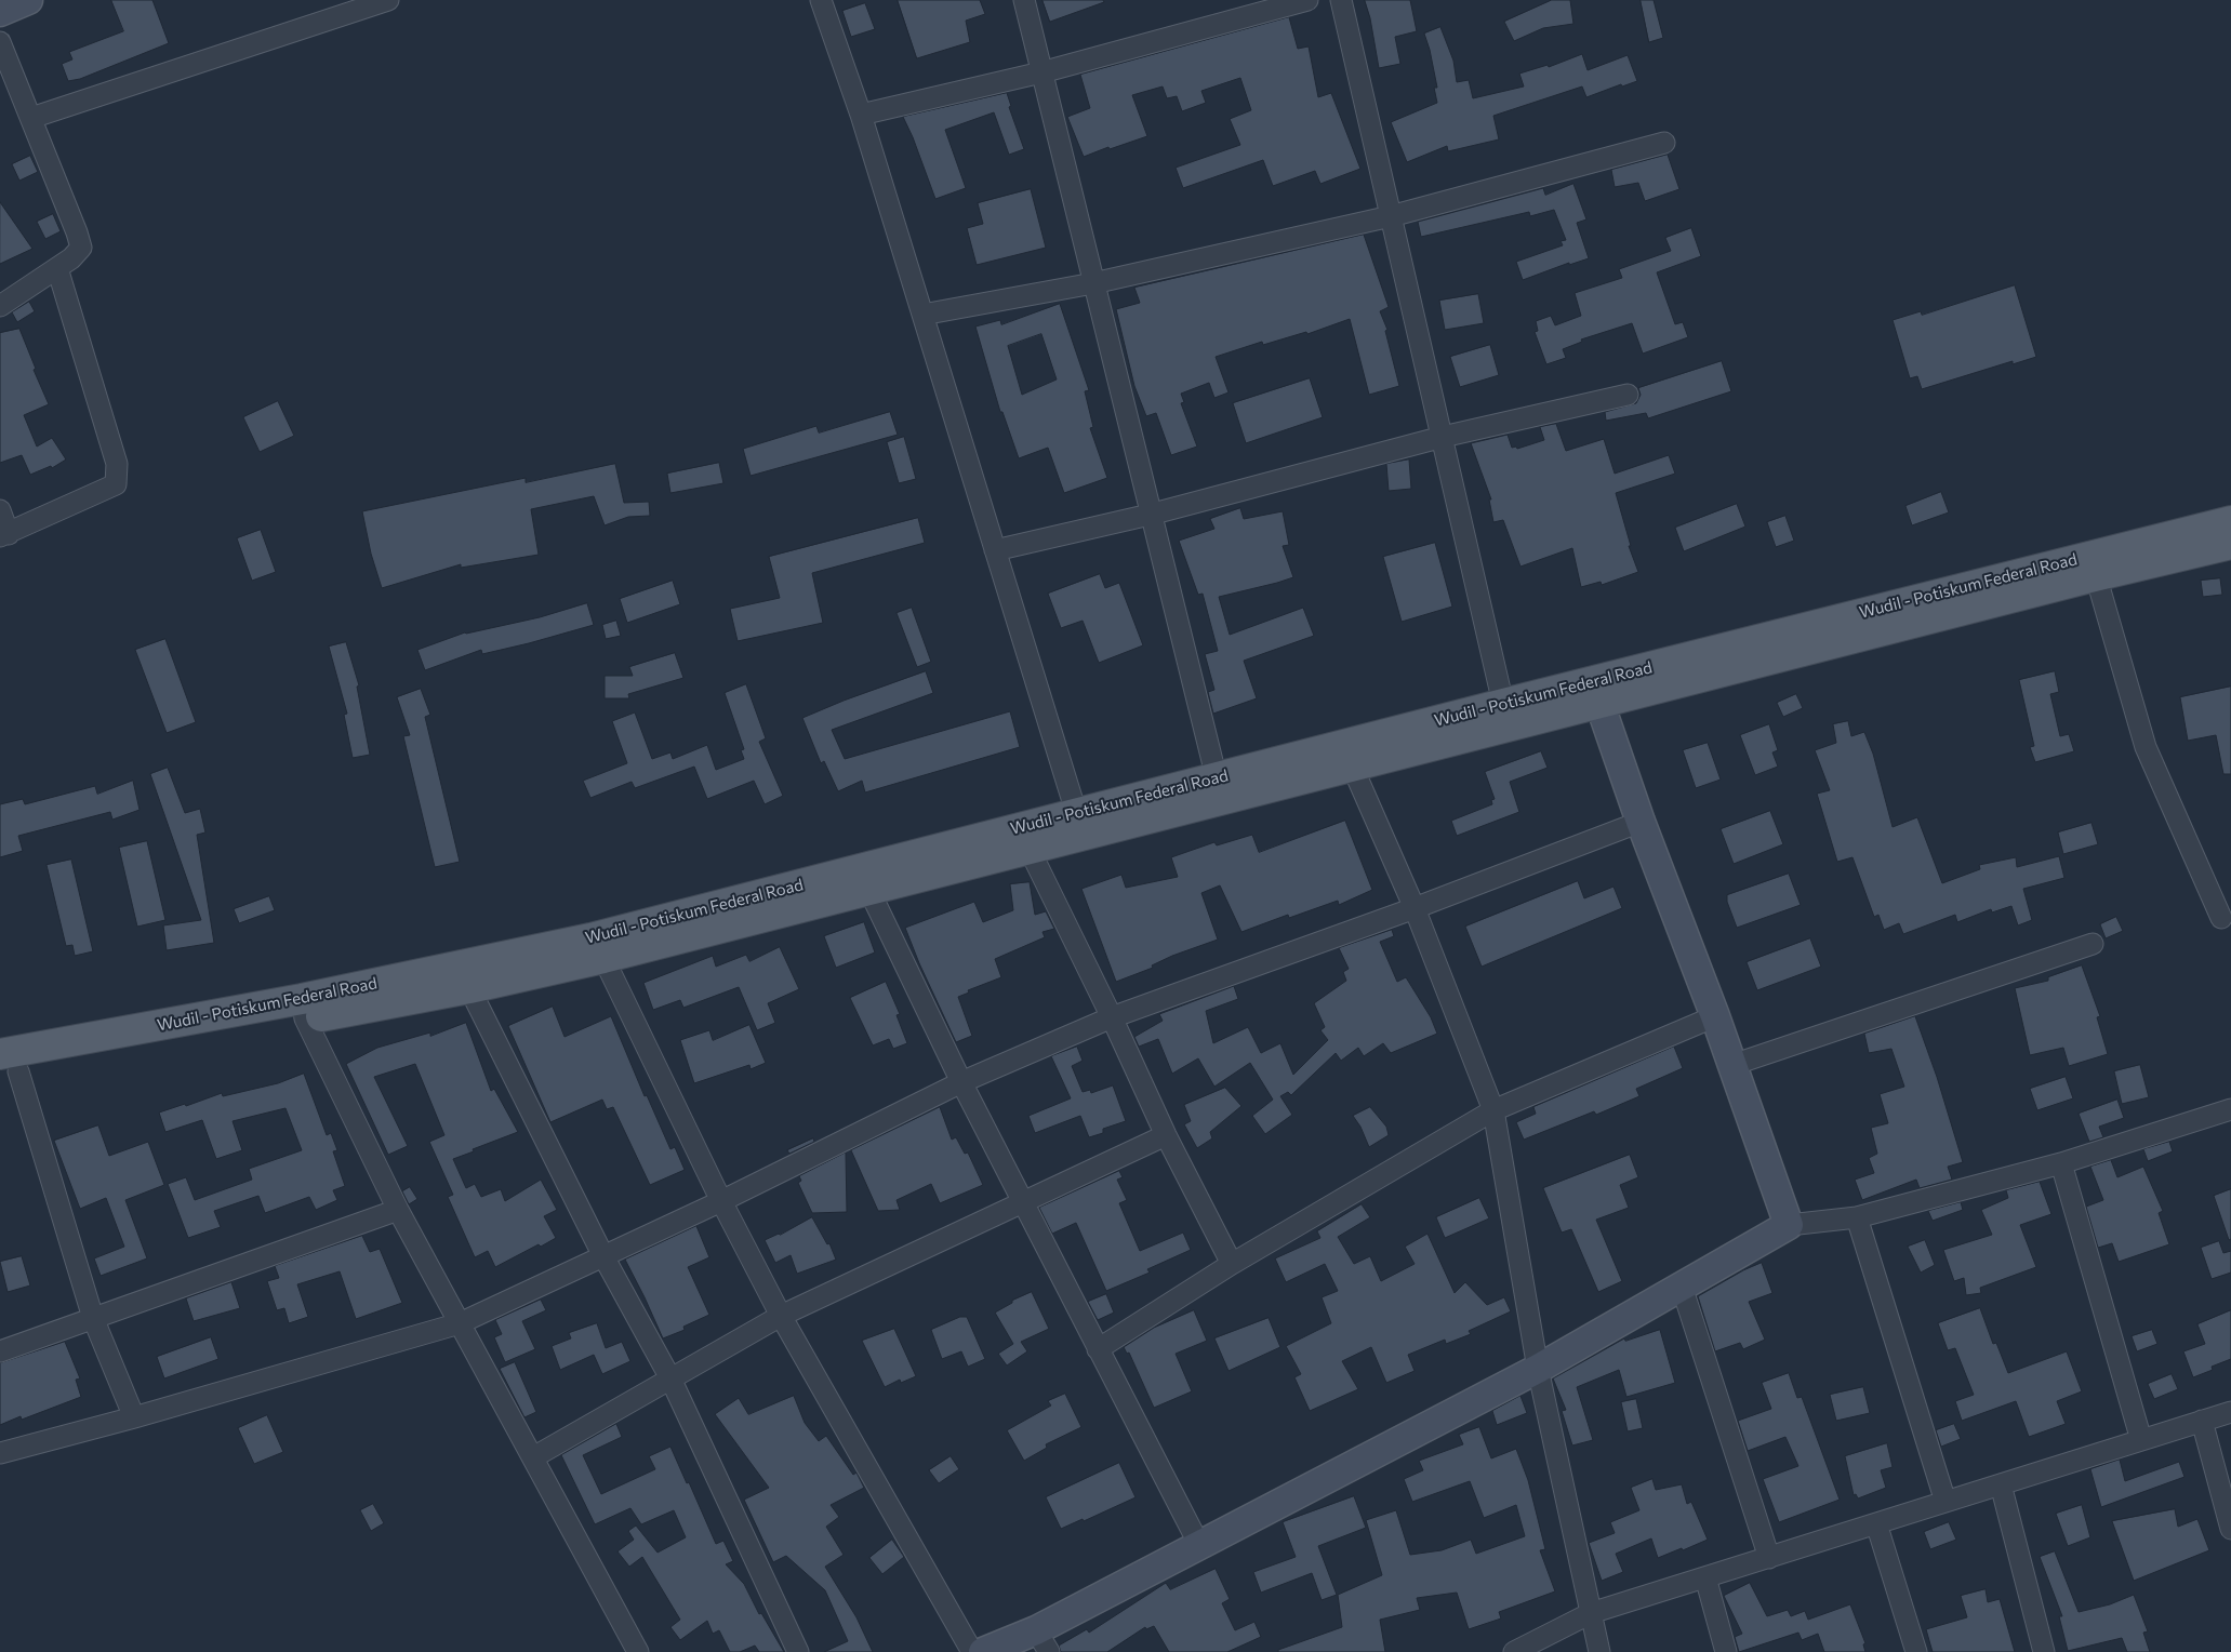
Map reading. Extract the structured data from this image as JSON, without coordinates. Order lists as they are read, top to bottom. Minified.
{"streets":{"main road":["Wudil - Potiskum Federal Road"]}}
